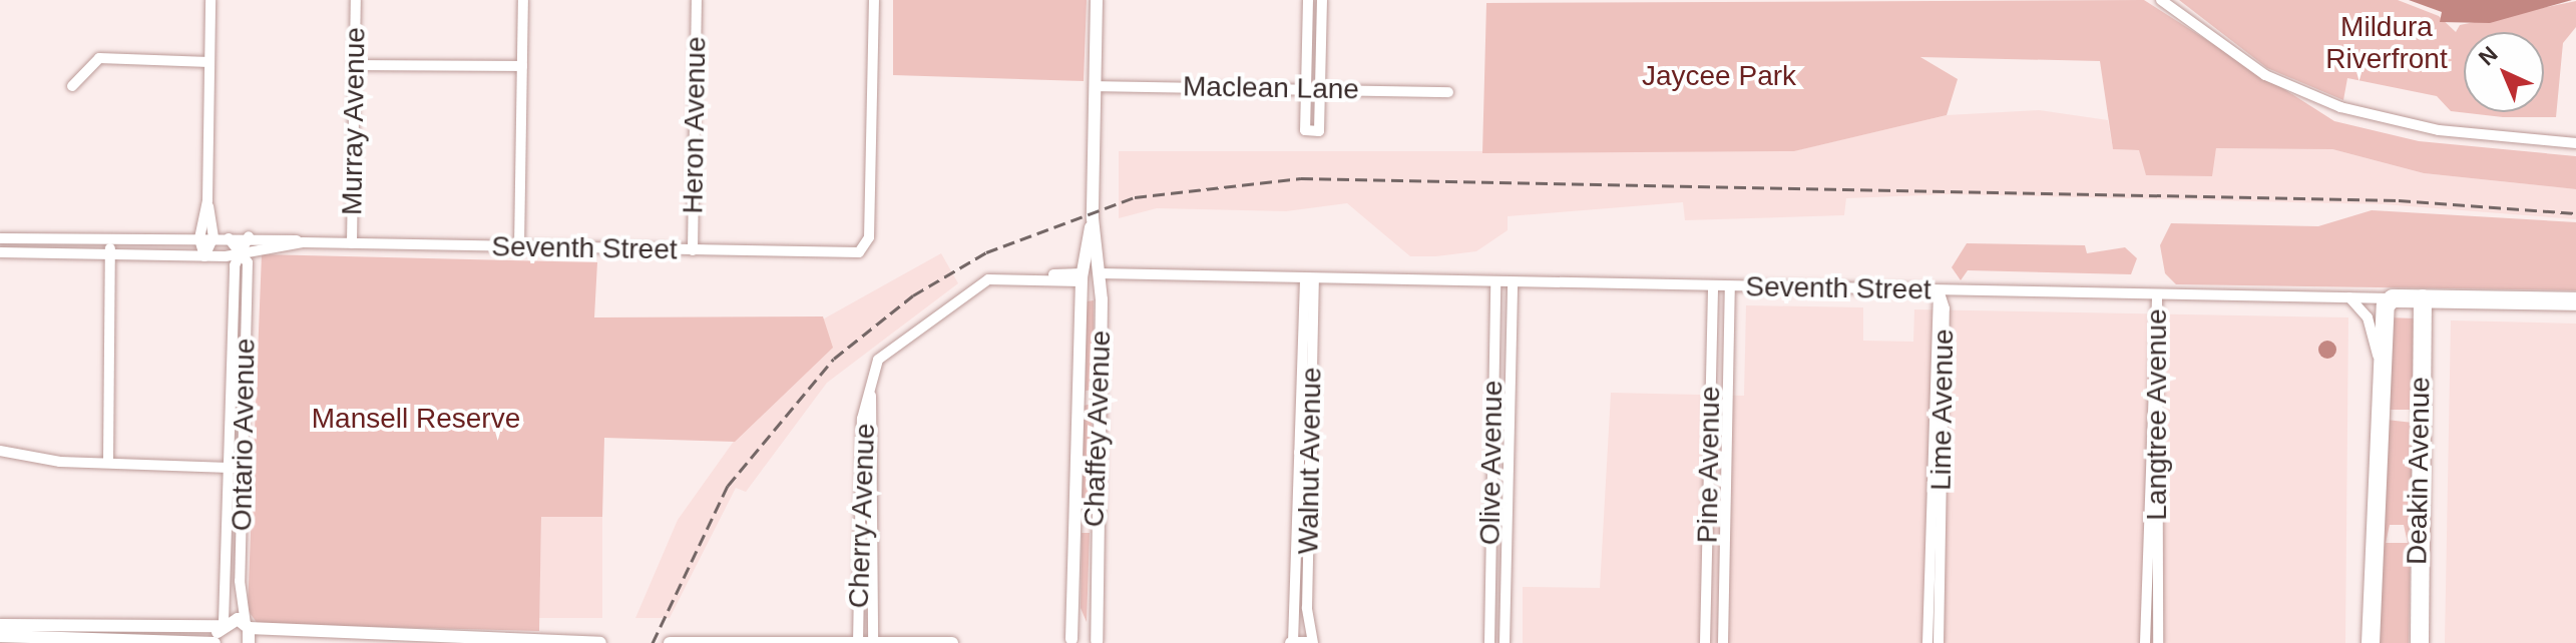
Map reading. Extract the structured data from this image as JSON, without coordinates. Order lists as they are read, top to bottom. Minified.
{"streets":{"highway":["Seventh Street","Deakin Avenue"],"street":["Maclean Lane","Murray Avenue","Heron Avenue","Lime Avenue","Langtree Avenue","Chaffey Avenue","Ontario Avenue","Walnut Avenue","Olive Avenue","Pine Avenue","Cherry Avenue"]},"crossings":[["Maclean Lane","Chaffey Avenue"],["Murray Avenue","Seventh Street"],["Heron Avenue","Seventh Street"],["Seventh Street","Lime Avenue"],["Seventh Street","Langtree Avenue"],["Seventh Street","Chaffey Avenue"],["Seventh Street","Ontario Avenue"],["Seventh Street","Walnut Avenue"],["Seventh Street","Olive Avenue"],["Seventh Street","Pine Avenue"],["Seventh Street","Deakin Avenue"],["Chaffey Avenue","Cherry Avenue"]],"parks":["Mildura Riverfront","Jaycee Park","Mansell Reserve"],"north":"top left"}
